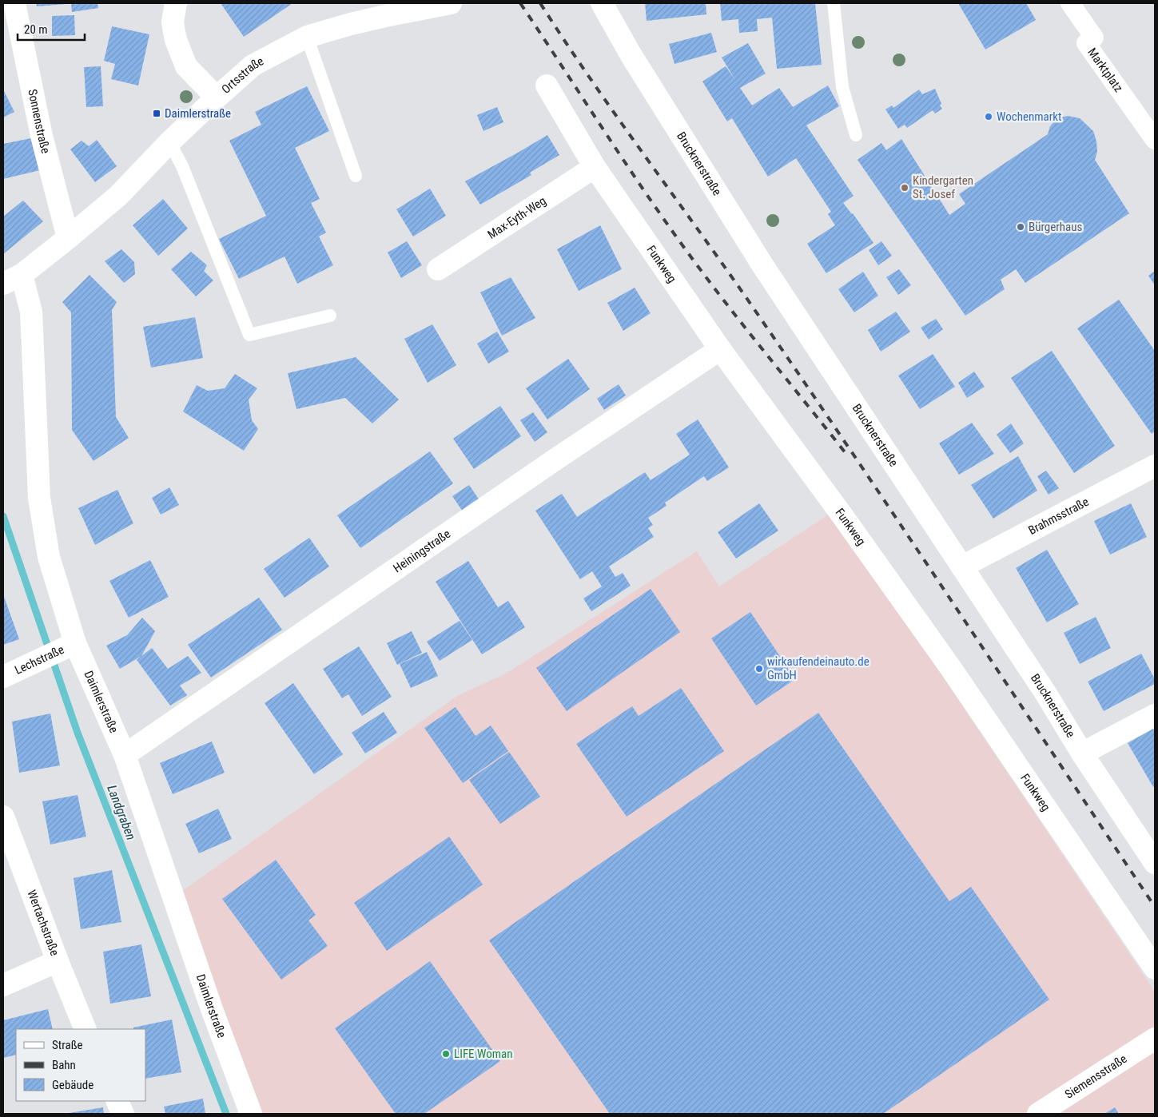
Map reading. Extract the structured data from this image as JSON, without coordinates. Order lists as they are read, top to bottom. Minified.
{"streets":{"street":["Marktplatz","Ortsstraße","Sonnenstraße","Brucknerstraße","Max-Eyth-Weg","Funkweg","Brahmsstraße","Heiningstraße","Lechstraße","Daimlerstraße","Wertachstraße","Siemensstraße"]},"crossings":[["Ortsstraße","Sonnenstraße"],["Ortsstraße","Daimlerstraße"],["Brucknerstraße","Brahmsstraße"],["Max-Eyth-Weg","Funkweg"],["Funkweg","Heiningstraße"],["Heiningstraße","Daimlerstraße"],["Lechstraße","Daimlerstraße"]],"water":["Landgraben"],"places":{"transit":["Daimlerstraße"],"other":["Wochenmarkt","Kindergarten St. Josef","Bürgerhaus","wirkaufendeinauto.de GmbH","LIFE Woman"]},"legend":["Straße","Bahn","Gebäude"],"scale_bar":"20 m"}
